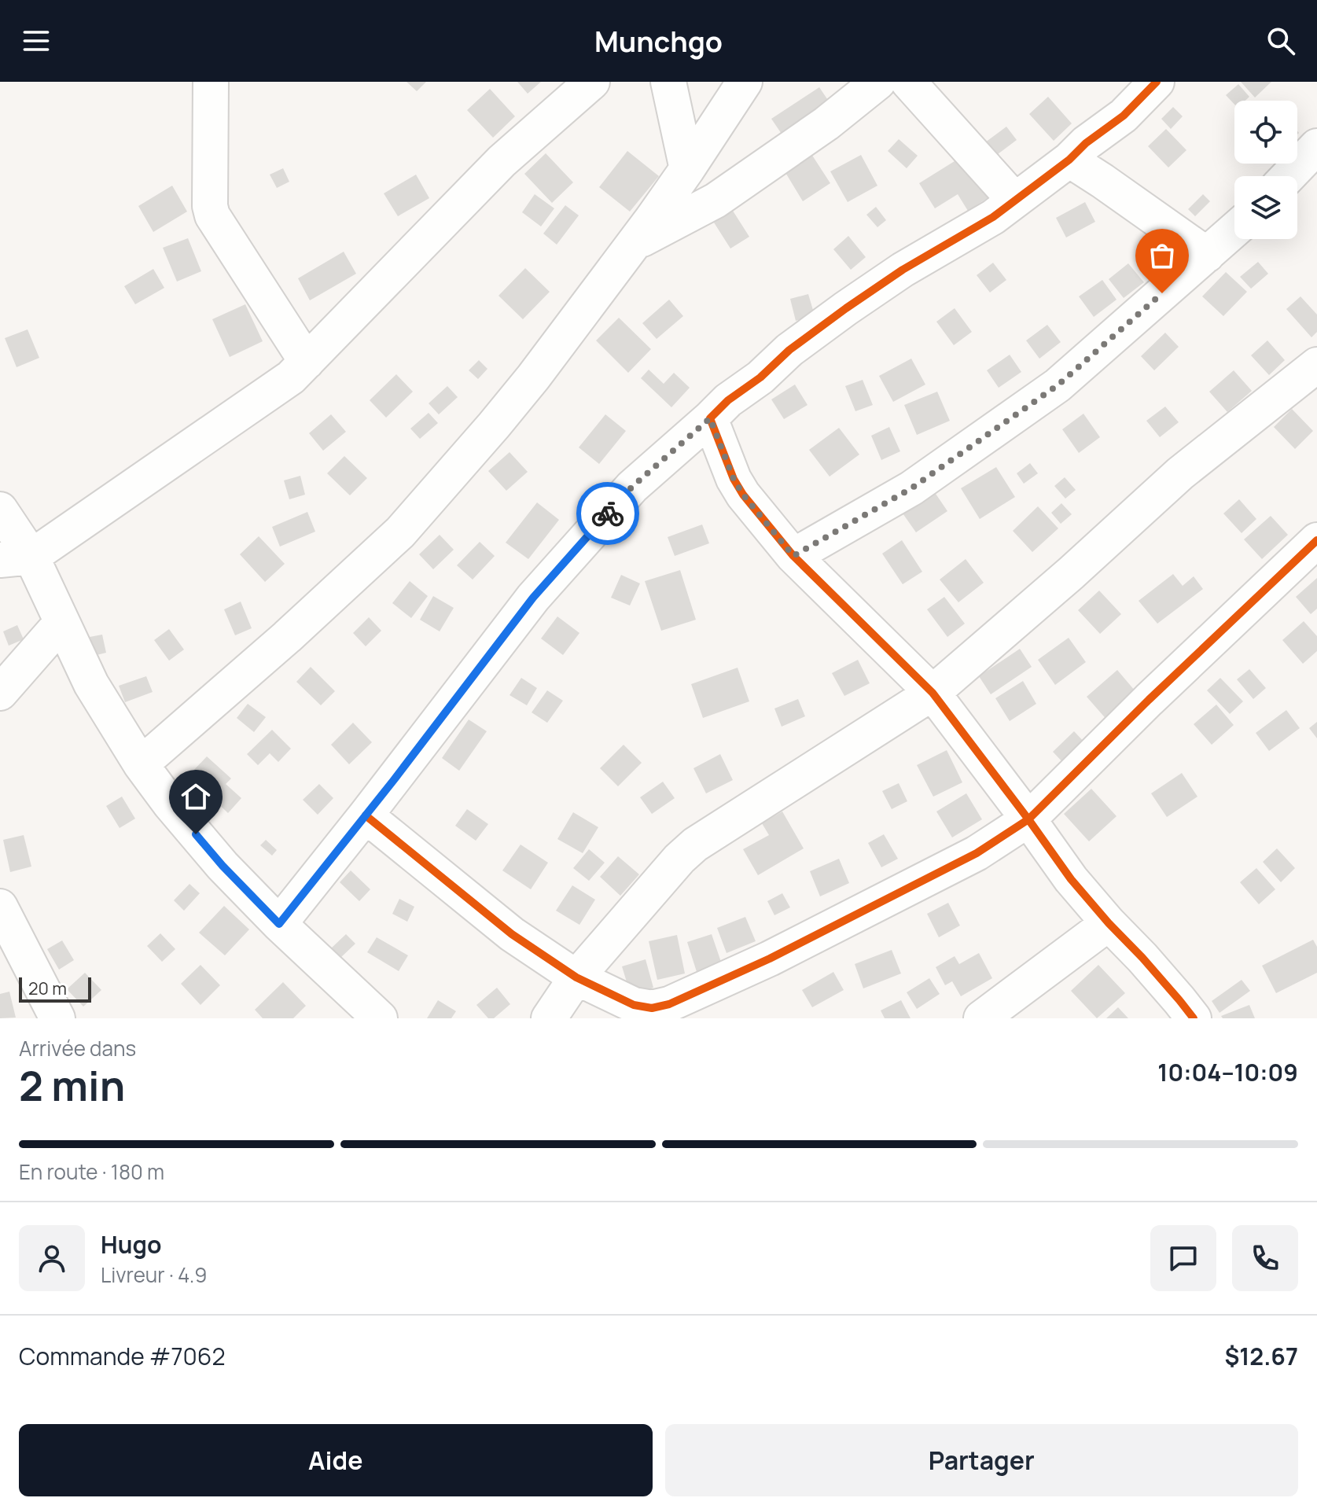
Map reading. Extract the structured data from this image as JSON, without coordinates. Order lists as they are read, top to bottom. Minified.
{"scale_bar":"20 m","page":{"header":"Munchgo","scale":"20 m","heading":["2 min","Arrivée dans","10:04–10:09"],"panel":["Hugo","Livreur · 4.9","Commande #7062","$12.67"],"bar":"En route · 180 m","buttons":["Aide","Partager"]}}
